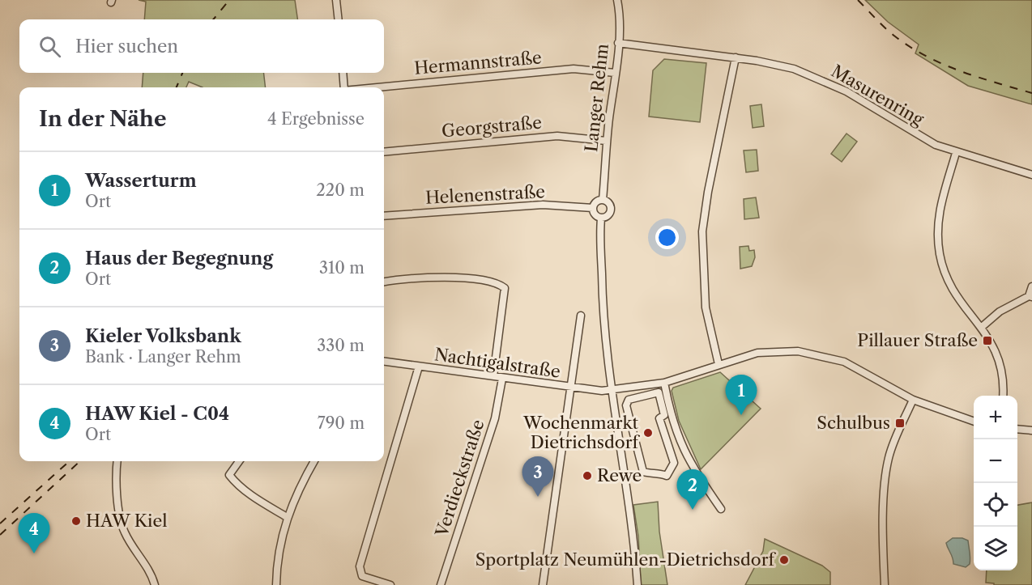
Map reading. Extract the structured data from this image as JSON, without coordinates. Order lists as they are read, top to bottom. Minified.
{"streets":{"street":["Hermannstraße","Masurenring","Langer Rehm","Georgstraße","Helenenstraße","Nachtigalstraße","Verdieckstraße"]},"crossings":[["Hermannstraße","Langer Rehm"],["Masurenring","Langer Rehm"],["Langer Rehm","Georgstraße"],["Langer Rehm","Helenenstraße"],["Nachtigalstraße","Verdieckstraße"]],"places":{"transit":["Pillauer Straße","Schulbus"],"other":["Wochenmarkt Dietrichsdorf","Rewe","HAW Kiel","Sportplatz Neumühlen-Dietrichsdorf"]},"page":{"search":"Hier suchen","heading":["In der Nähe","4 Ergebnisse"],"list":[{"mark":"1","name":"Wasserturm","note":"Ort","value":"220 m"},{"mark":"2","name":"Haus der Begegnung","note":"Ort","value":"310 m"},{"mark":"3","name":"Kieler Volksbank","note":"Bank · Langer Rehm","value":"330 m"},{"mark":"4","name":"HAW Kiel - C04","note":"Ort","value":"790 m"}],"pins":["1","3","2","4"],"map_buttons":["+","−"]}}
